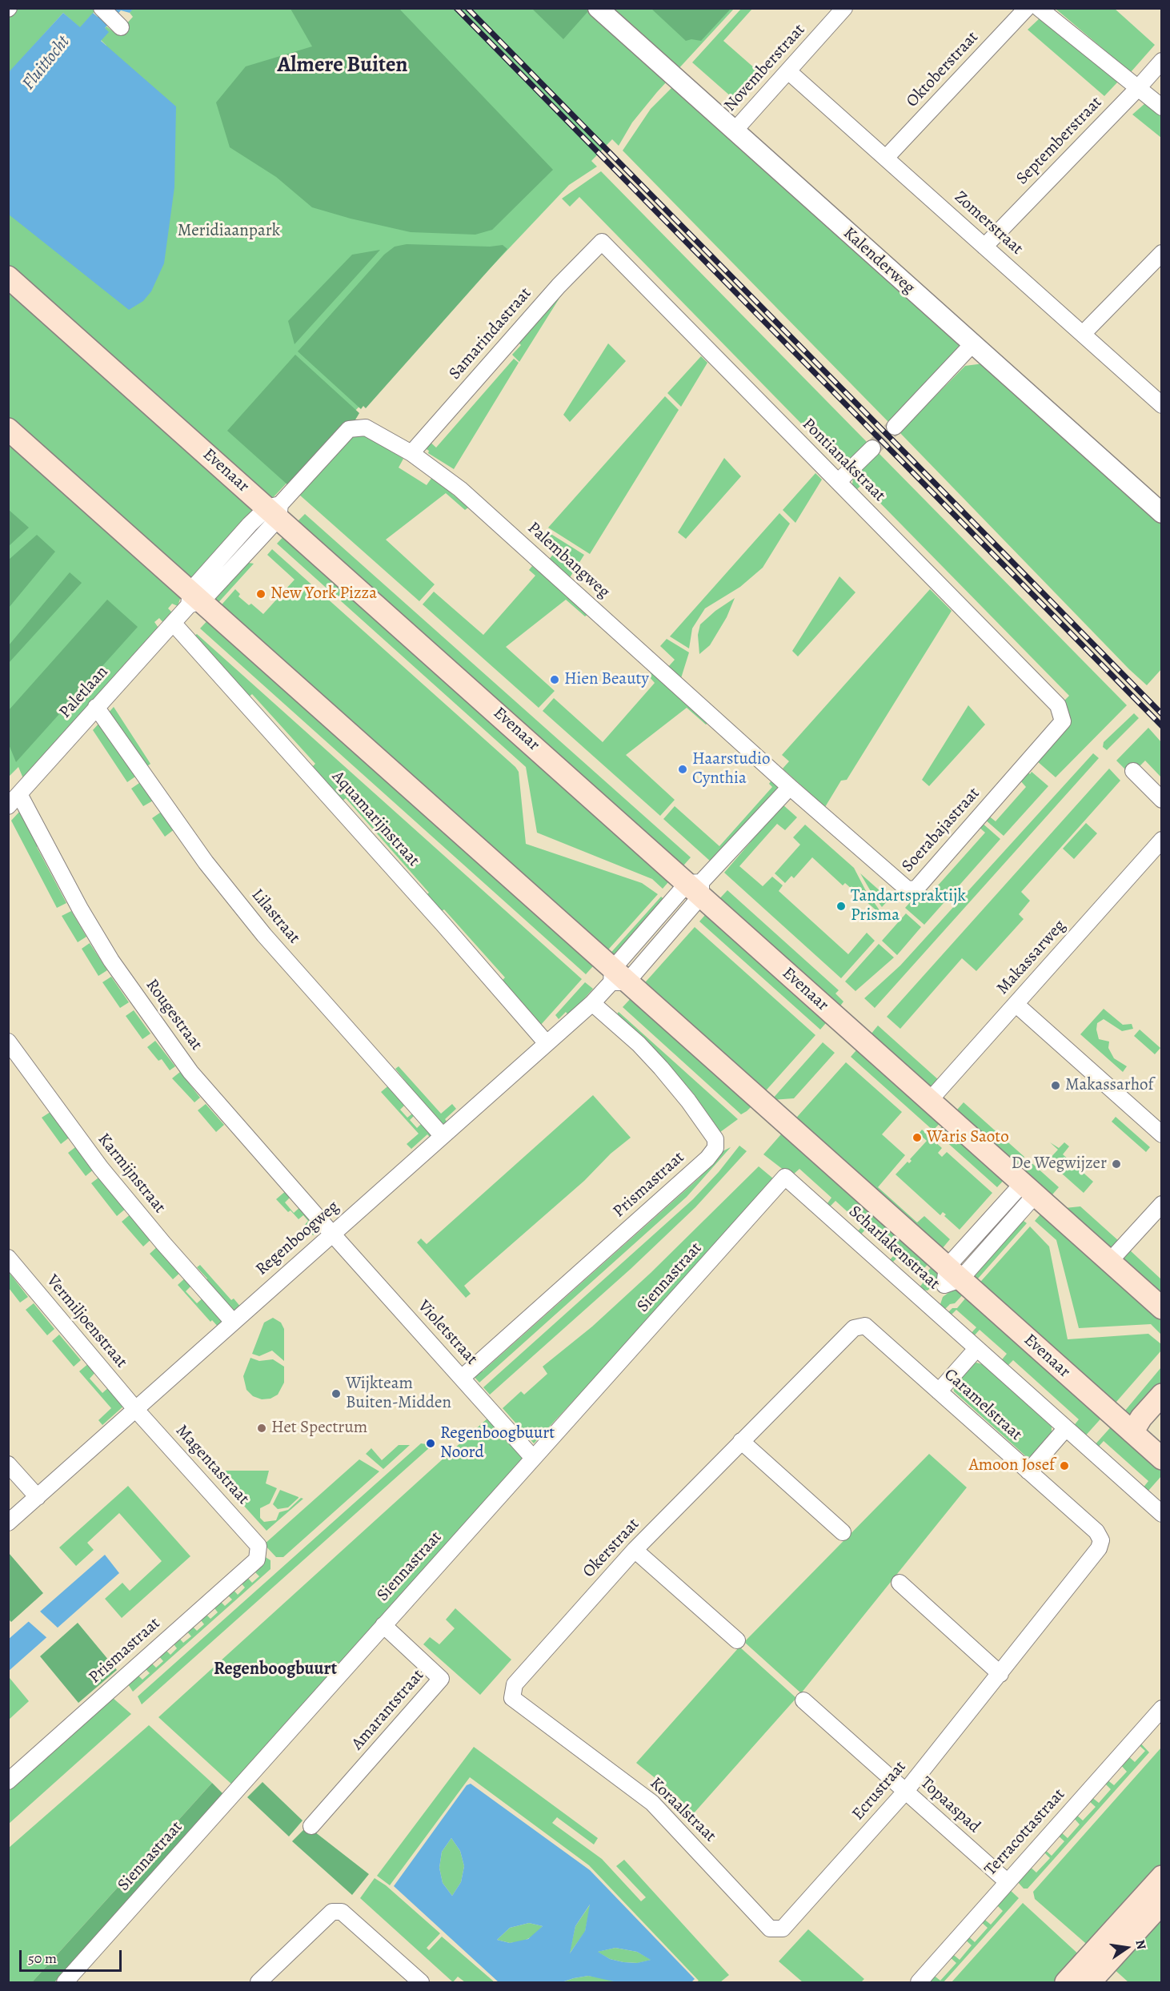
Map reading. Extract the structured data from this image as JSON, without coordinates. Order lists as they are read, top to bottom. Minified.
{"streets":{"main road":["Evenaar"],"street":["Novemberstraat","Oktoberstraat","Septemberstraat","Zomerstraat","Kalenderweg","Samarindastraat","Pontianakstraat","Palembangweg","Paletlaan","Aquamarijnstraat","Soerabajastraat","Lilastraat","Makassarweg","Rougestraat","Karmijnstraat","Prismastraat","Regenboogweg","Scharlakenstraat","Siennastraat","Vermiljoenstraat","Violetstraat","Caramelstraat","Magentastraat","Okerstraat","Amarantstraat","Ecrustraat","Topaaspad","Koraalstraat","Terracottastraat"]},"crossings":[["Novemberstraat","Zomerstraat"],["Novemberstraat","Kalenderweg"],["Oktoberstraat","Zomerstraat"],["Septemberstraat","Zomerstraat"],["Samarindastraat","Pontianakstraat"],["Samarindastraat","Palembangweg"],["Pontianakstraat","Soerabajastraat"],["Evenaar","Palembangweg"],["Evenaar","Paletlaan"],["Evenaar","Makassarweg"],["Evenaar","Regenboogweg"],["Palembangweg","Paletlaan"],["Palembangweg","Soerabajastraat"],["Palembangweg","Regenboogweg"],["Paletlaan","Aquamarijnstraat"],["Paletlaan","Lilastraat"],["Paletlaan","Rougestraat"],["Aquamarijnstraat","Regenboogweg"],["Lilastraat","Regenboogweg"],["Rougestraat","Regenboogweg"],["Rougestraat","Violetstraat"],["Karmijnstraat","Regenboogweg"],["Prismastraat","Regenboogweg"],["Prismastraat","Violetstraat"],["Prismastraat","Magentastraat"],["Regenboogweg","Vermiljoenstraat"],["Regenboogweg","Violetstraat"],["Regenboogweg","Magentastraat"],["Scharlakenstraat","Siennastraat"],["Siennastraat","Violetstraat"],["Siennastraat","Amarantstraat"],["Vermiljoenstraat","Magentastraat"],["Caramelstraat","Okerstraat"],["Caramelstraat","Ecrustraat"],["Okerstraat","Koraalstraat"],["Ecrustraat","Topaaspad"],["Ecrustraat","Koraalstraat"],["Topaaspad","Terracottastraat"]],"districts":["Almere Buiten","Regenboogbuurt"],"water":["Fluittocht"],"parks":["Meridiaanpark"],"places":["New York Pizza","Hien Beauty","Haarstudio Cynthia","Tandartspraktijk Prisma","Makassarhof","Waris Saoto","De Wegwijzer","Wijkteam Buiten-Midden","Het Spectrum","Regenboogbuurt Noord","Amoon Josef"],"scale_bar":"50 m","north":"right"}
